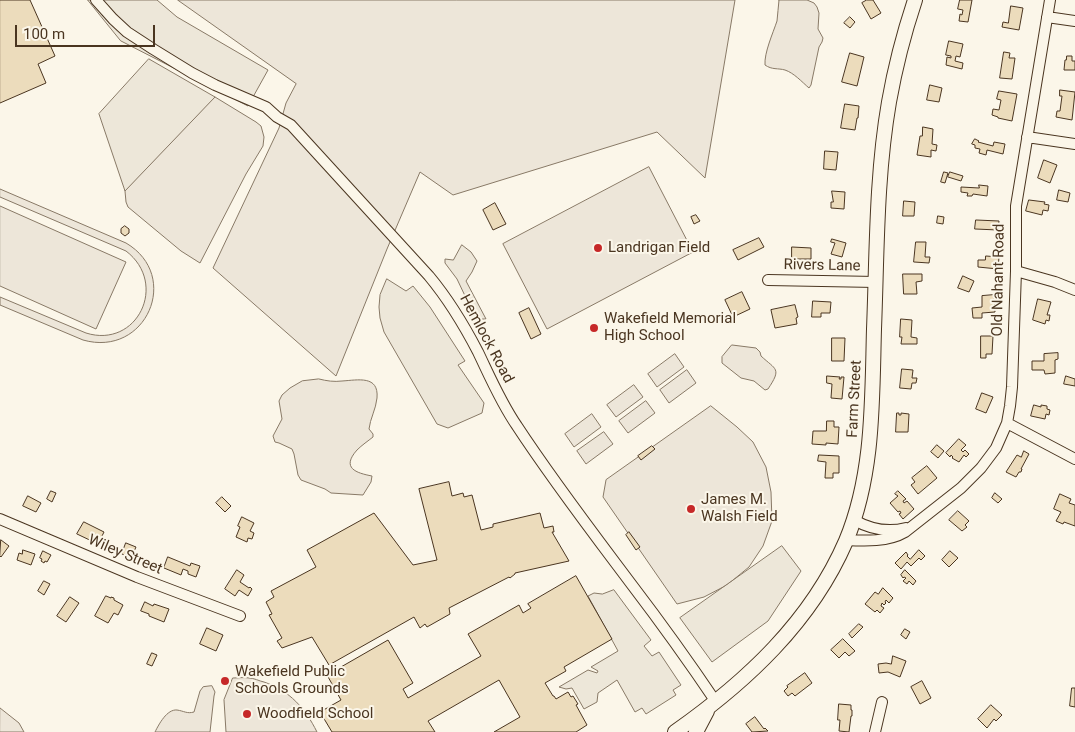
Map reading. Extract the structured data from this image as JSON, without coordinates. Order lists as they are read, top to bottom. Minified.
{"streets":{"main road":["Farm Street"],"street":["Rivers Lane","Old Nahant Road","Hemlock Road","Wiley Street"]},"crossings":[["Rivers Lane","Farm Street"],["Old Nahant Road","Farm Street"],["Hemlock Road","Farm Street"]],"places":["Landrigan Field","Wakefield Memorial High School","James M. Walsh Field","Wakefield Public Schools Grounds","Woodfield School"],"scale_bar":"100 m"}
